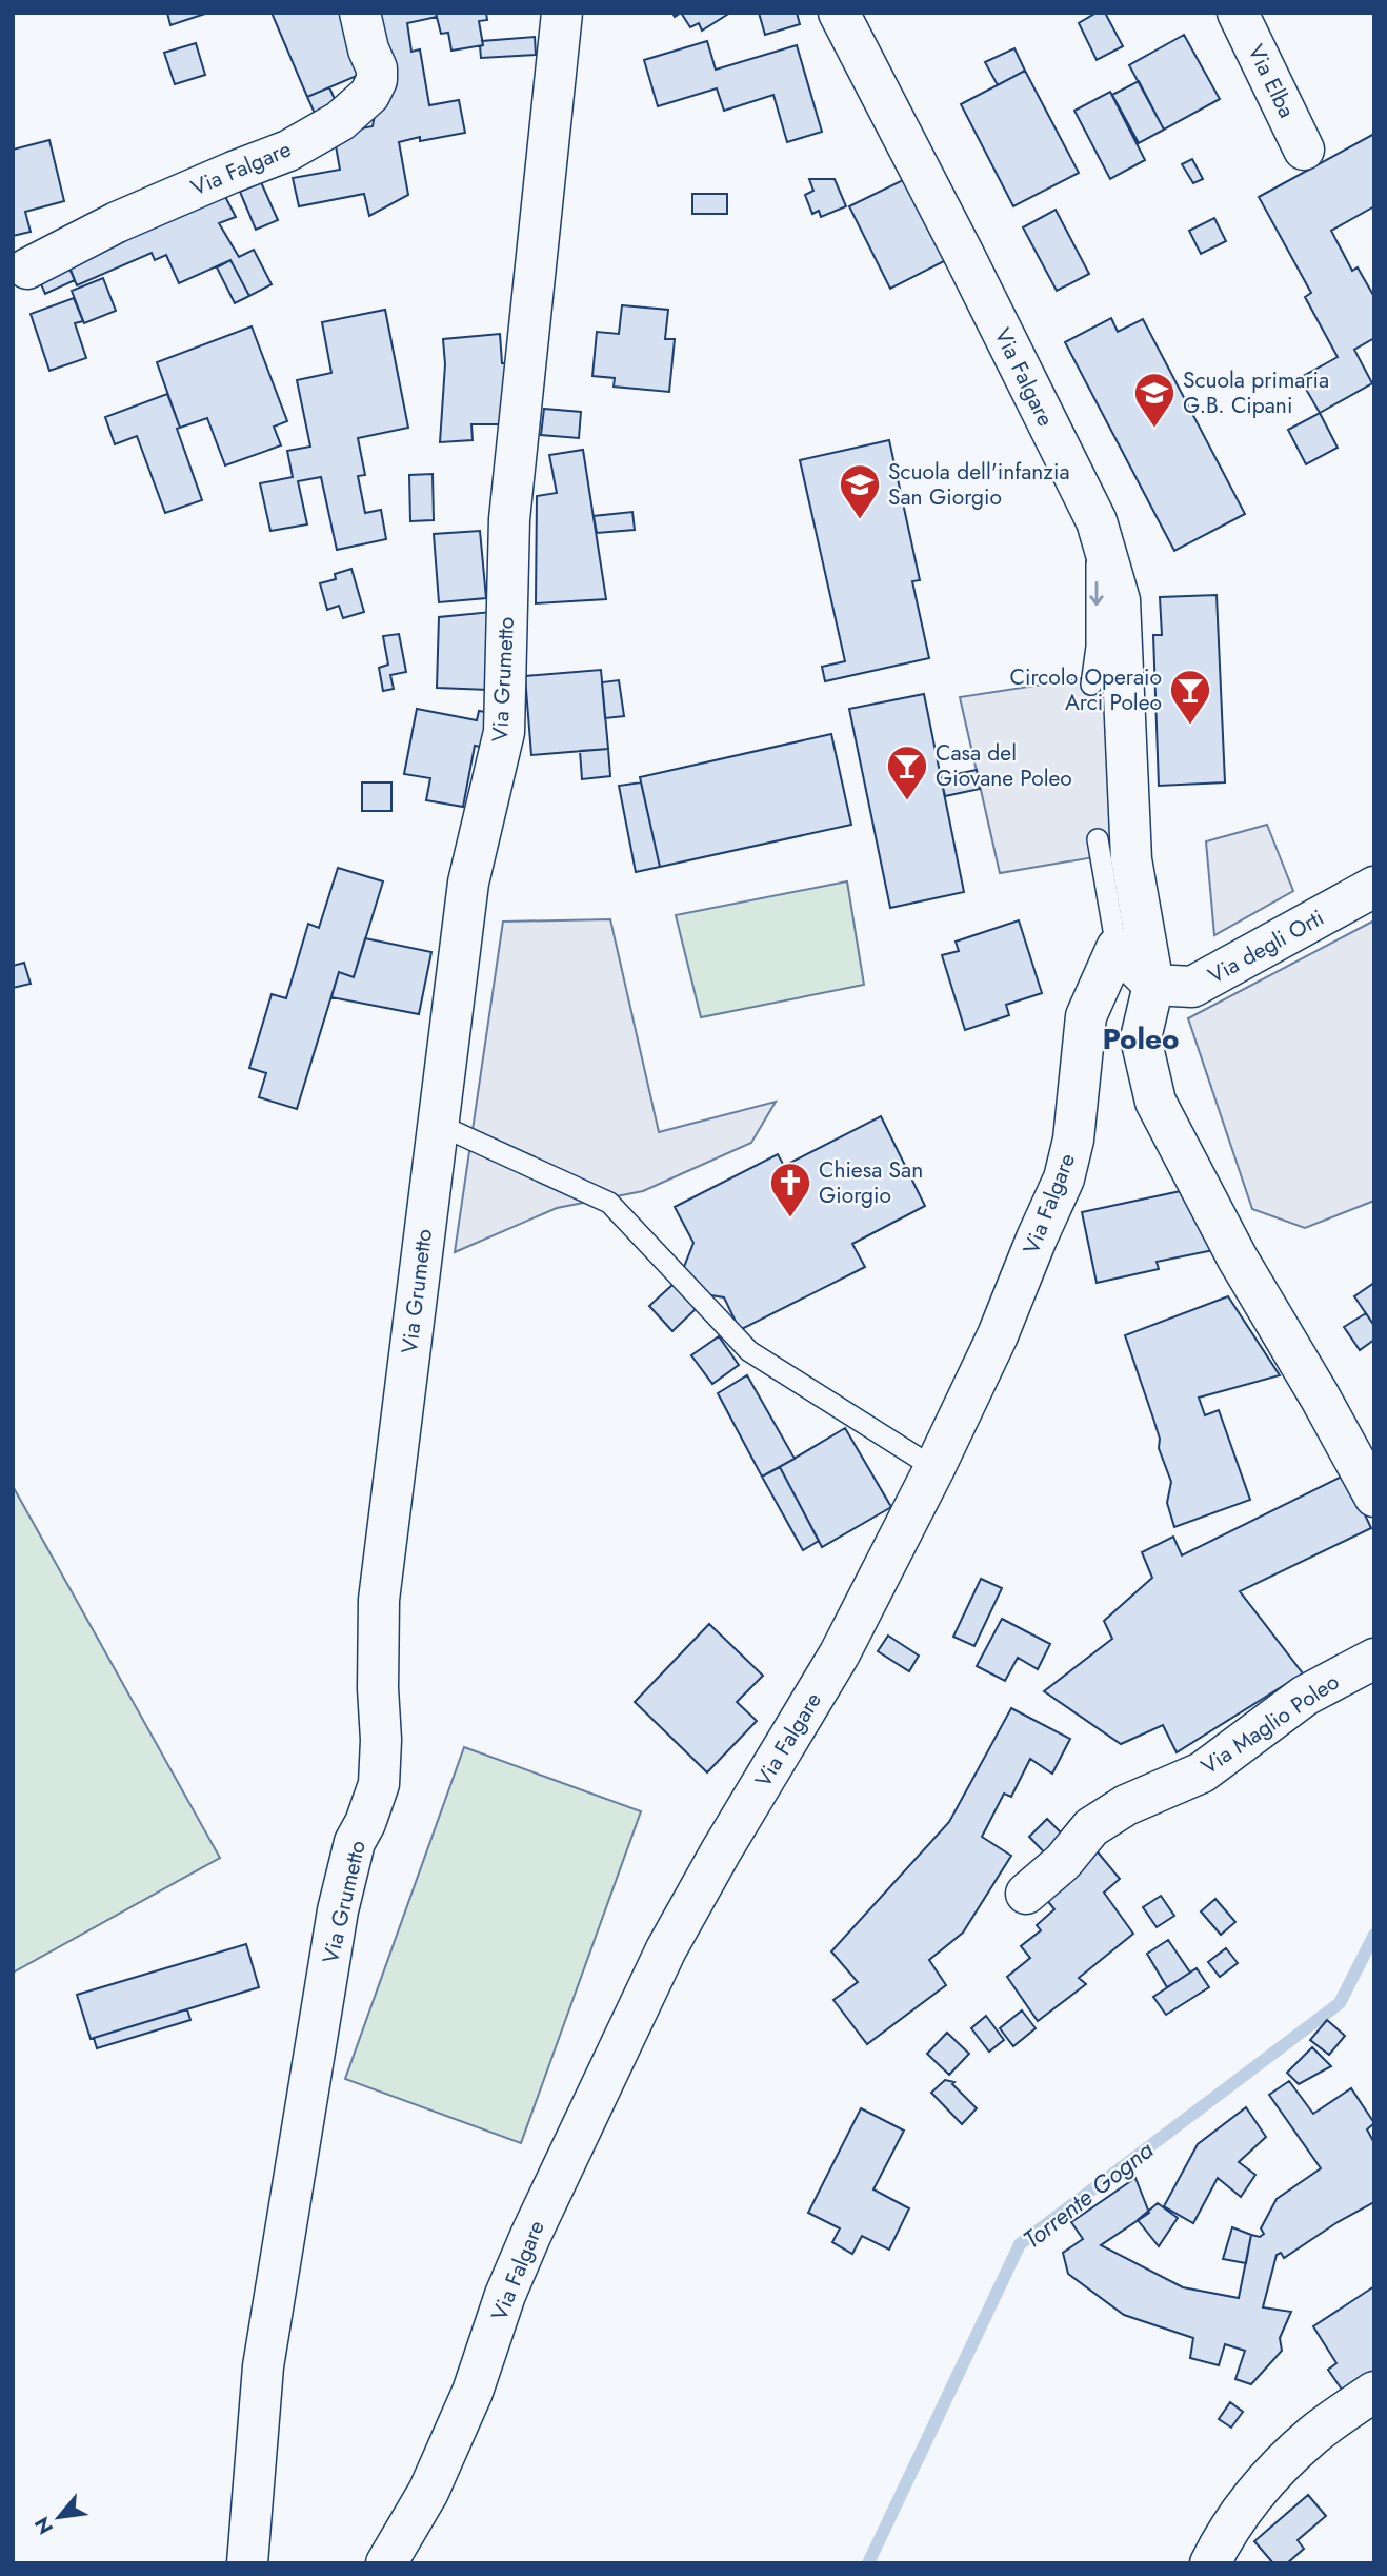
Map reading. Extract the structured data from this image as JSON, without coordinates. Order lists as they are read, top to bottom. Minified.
{"streets":{"street":["Via Elba","Via Falgare","Via Grumetto","Via degli Orti","Via Maglio Poleo"]},"crossings":[["Via Falgare","Via degli Orti"]],"districts":["Poleo"],"water":["Torrente Gogna"],"places":{"school or university":["Scuola primaria G.B. Cipani","Scuola dell'infanzia San Giorgio"],"bar":["Circolo Operaio Arci Poleo","Casa del Giovane Poleo"],"church":["Chiesa San Giorgio"]},"north":"bottom left"}
